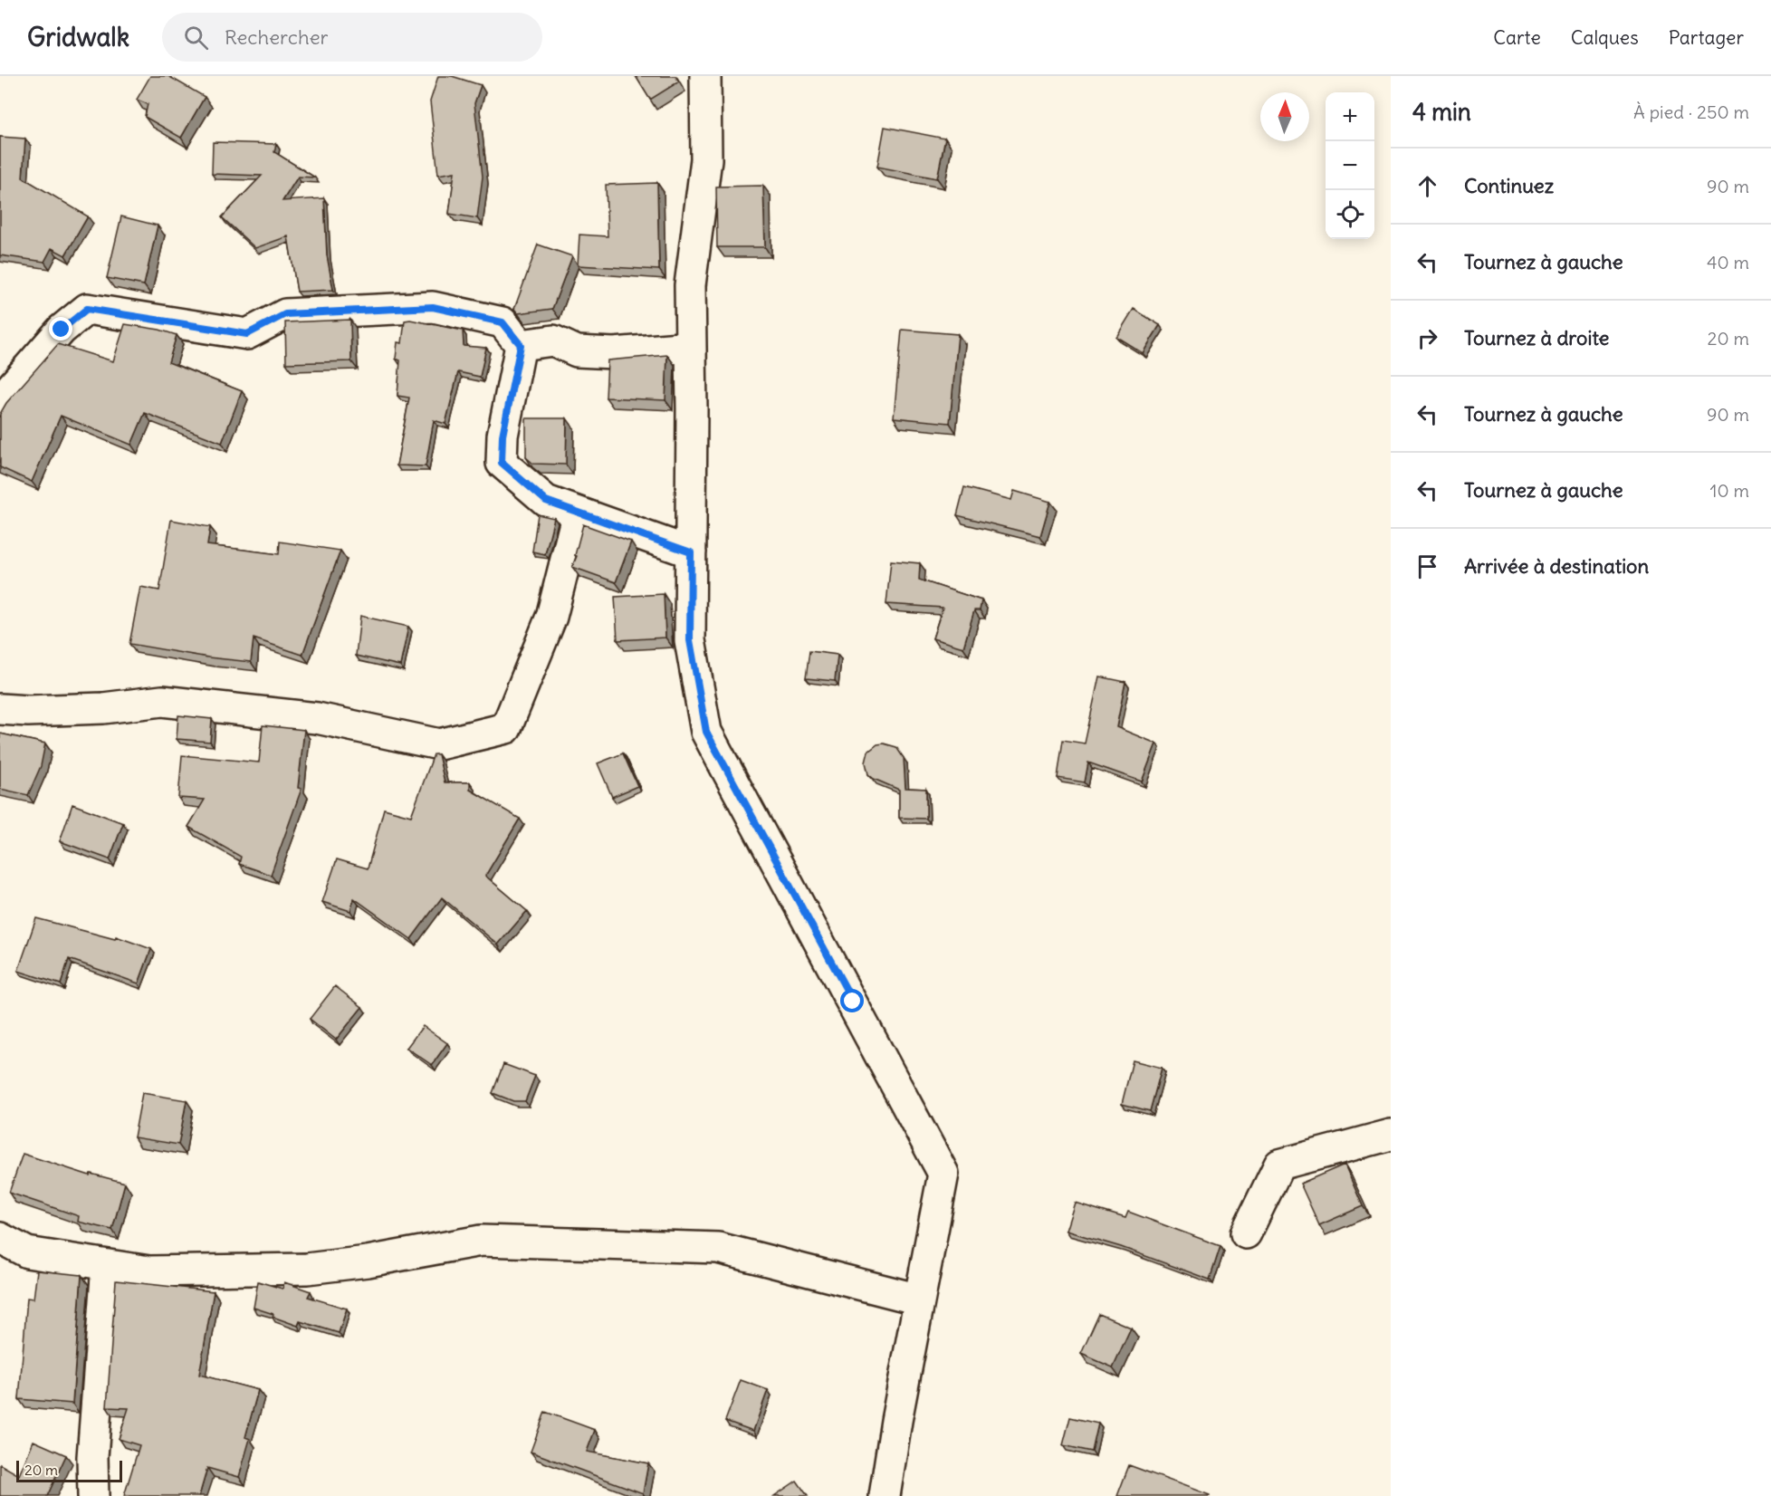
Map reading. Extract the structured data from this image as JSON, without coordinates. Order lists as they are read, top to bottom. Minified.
{"scale_bar":"20 m","north":"top","page":{"header":"Gridwalk","search":"Rechercher","nav":["Carte","Calques","Partager"],"heading":["4 min","À pied · 250 m"],"map_buttons":["+","−"],"list":[["Continuez","90 m"],["Tournez à gauche","40 m"],["Tournez à droite","20 m"],["Tournez à gauche","90 m"],["Tournez à gauche","10 m"],"Arrivée à destination"],"scale":"20 m"}}
